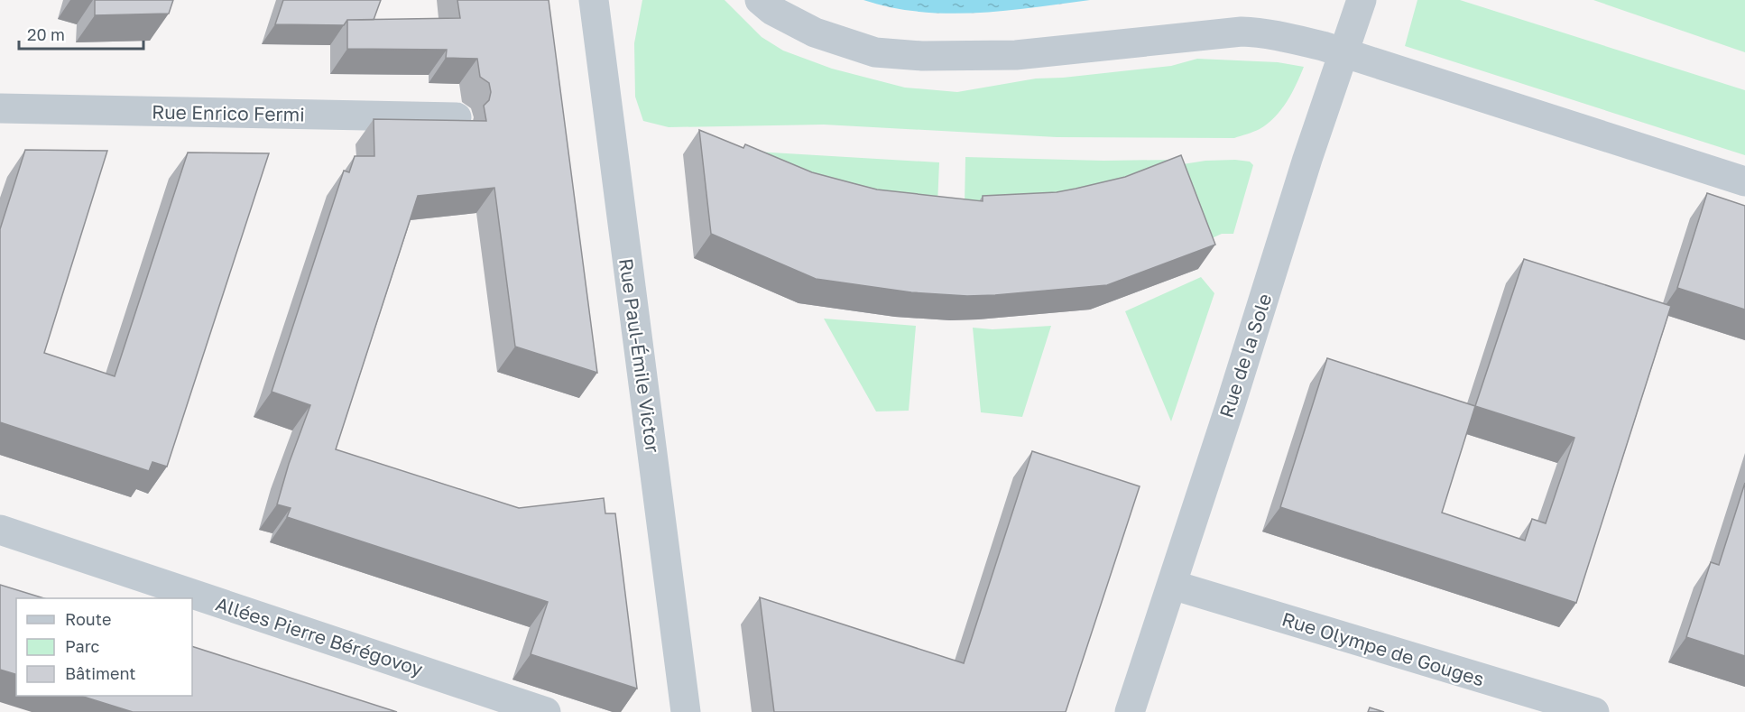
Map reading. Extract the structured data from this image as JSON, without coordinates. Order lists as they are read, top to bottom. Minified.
{"streets":{"street":["Rue Enrico Fermi","Rue Paul-Émile Victor","Rue de la Sole","Allées Pierre Bérégovoy","Rue Olympe de Gouges"]},"crossings":[["Rue de la Sole","Rue Olympe de Gouges"]],"legend":["Route","Parc","Bâtiment"],"scale_bar":"20 m"}
